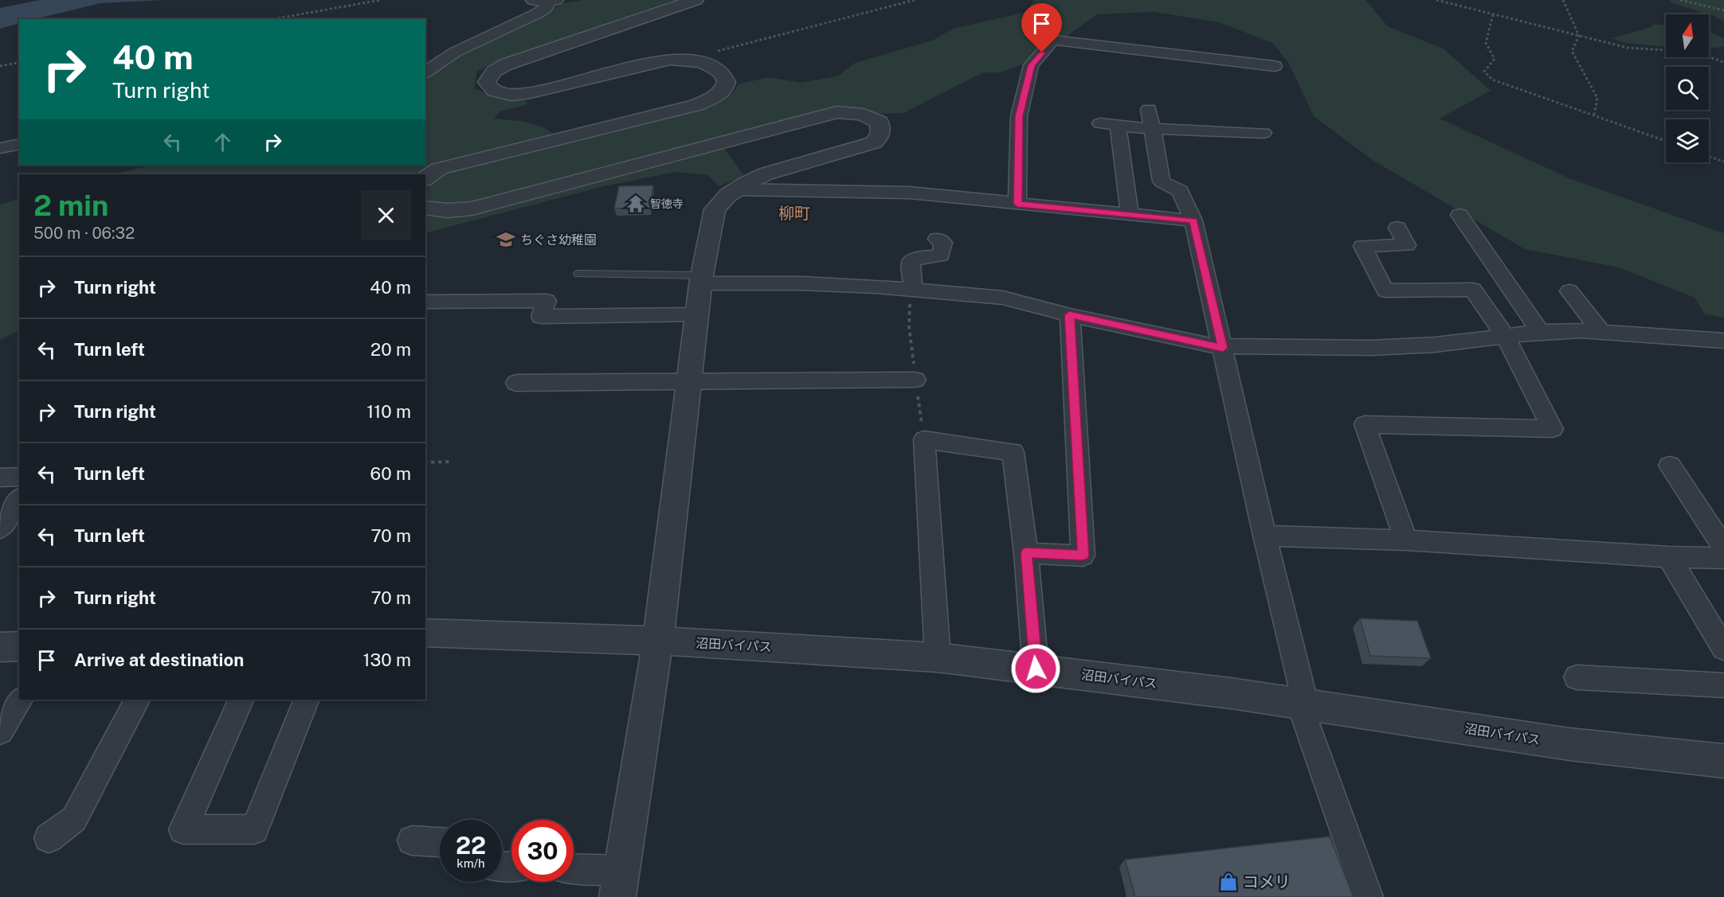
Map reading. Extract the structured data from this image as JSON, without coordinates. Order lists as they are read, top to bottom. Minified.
{"streets":{"street":["沼田バイパス"]},"districts":["柳町"],"places":{"temple":["智徳寺"],"school or university":["ちぐさ幼稚園"],"shop":["コメリ"]},"north":"top","page":{"turn":["40 m","Turn right"],"heading":["2 min","500 m · 06:32"],"list":[{"name":"Turn right","value":"40 m"},{"name":"Turn left","value":"20 m"},{"name":"Turn right","value":"110 m"},{"name":"Turn left","value":"60 m"},{"name":"Turn left","value":"70 m"},{"name":"Turn right","value":"70 m"},{"name":"Arrive at destination","value":"130 m"}],"speed":"22 km/h","limit":"30"}}
